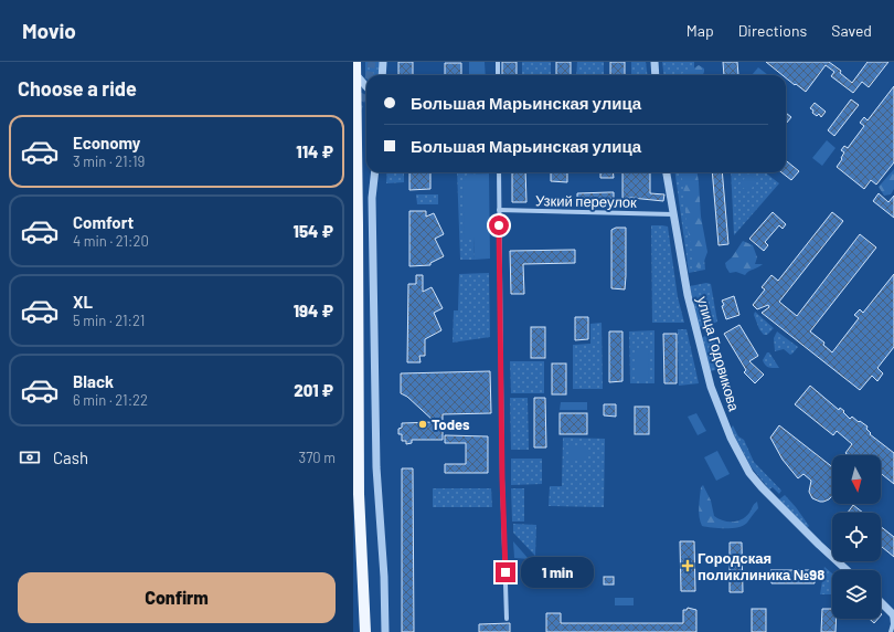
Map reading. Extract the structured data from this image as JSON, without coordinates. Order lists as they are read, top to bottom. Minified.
{"streets":{"street":["Узкий переулок","улица Годовикова"]},"crossings":[["Узкий переулок","улица Годовикова"]],"places":{"other":["Todes"],"health":["Городская поликлиника №98"]},"north":"bottom","page":{"header":"Movio","nav":["Map","Directions","Saved"],"heading":"Choose a ride","banner":["Большая Марьинская улица","Большая Марьинская улица"],"list":[{"name":"Economy","note":"3 min · 21:19","value":"114 ₽"},{"name":"Comfort","note":"4 min · 21:20","value":"154 ₽"},{"name":"XL","note":"5 min · 21:21","value":"194 ₽"},{"name":"Black","note":"6 min · 21:22","value":"201 ₽"}],"pay":["Cash","370 m"],"bubble":"1 min","buttons":"Confirm"}}
